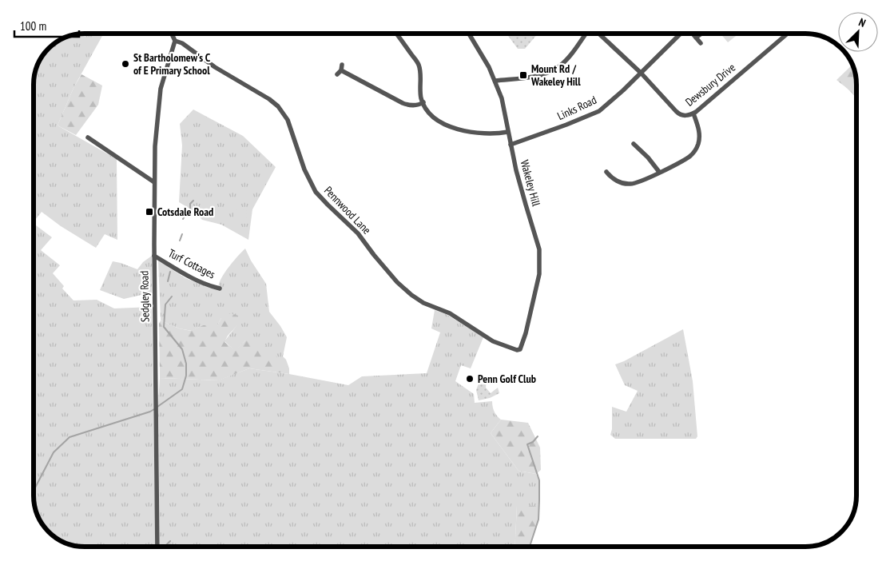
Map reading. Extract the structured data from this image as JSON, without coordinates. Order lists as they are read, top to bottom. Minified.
{"streets":{"street":["Dewsbury Drive","Links Road","Wakeley Hill","Pennwood Lane","Turf Cottages","Sedgley Road"]},"crossings":[["Dewsbury Drive","Links Road"],["Links Road","Wakeley Hill"],["Wakeley Hill","Pennwood Lane"],["Pennwood Lane","Sedgley Road"],["Turf Cottages","Sedgley Road"]],"places":{"other":["St Bartholomew's C of E Primary School","Penn Golf Club"],"transit":["Mount Rd / Wakeley Hill","Cotsdale Road"]},"scale_bar":"100 m","north":"top right"}
